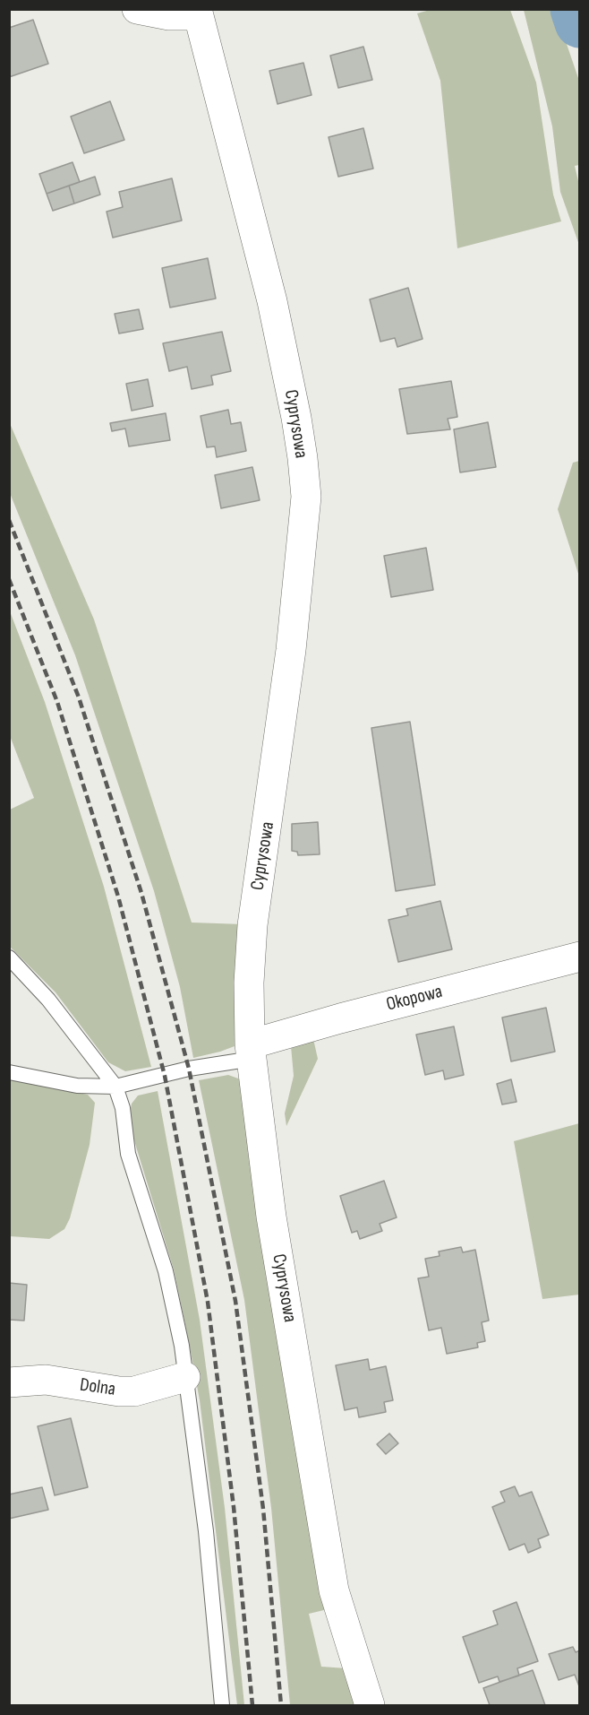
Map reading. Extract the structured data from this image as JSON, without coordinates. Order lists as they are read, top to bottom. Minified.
{"streets":{"street":["Cyprysowa","Okopowa","Dolna"]},"crossings":[["Cyprysowa","Okopowa"]]}
